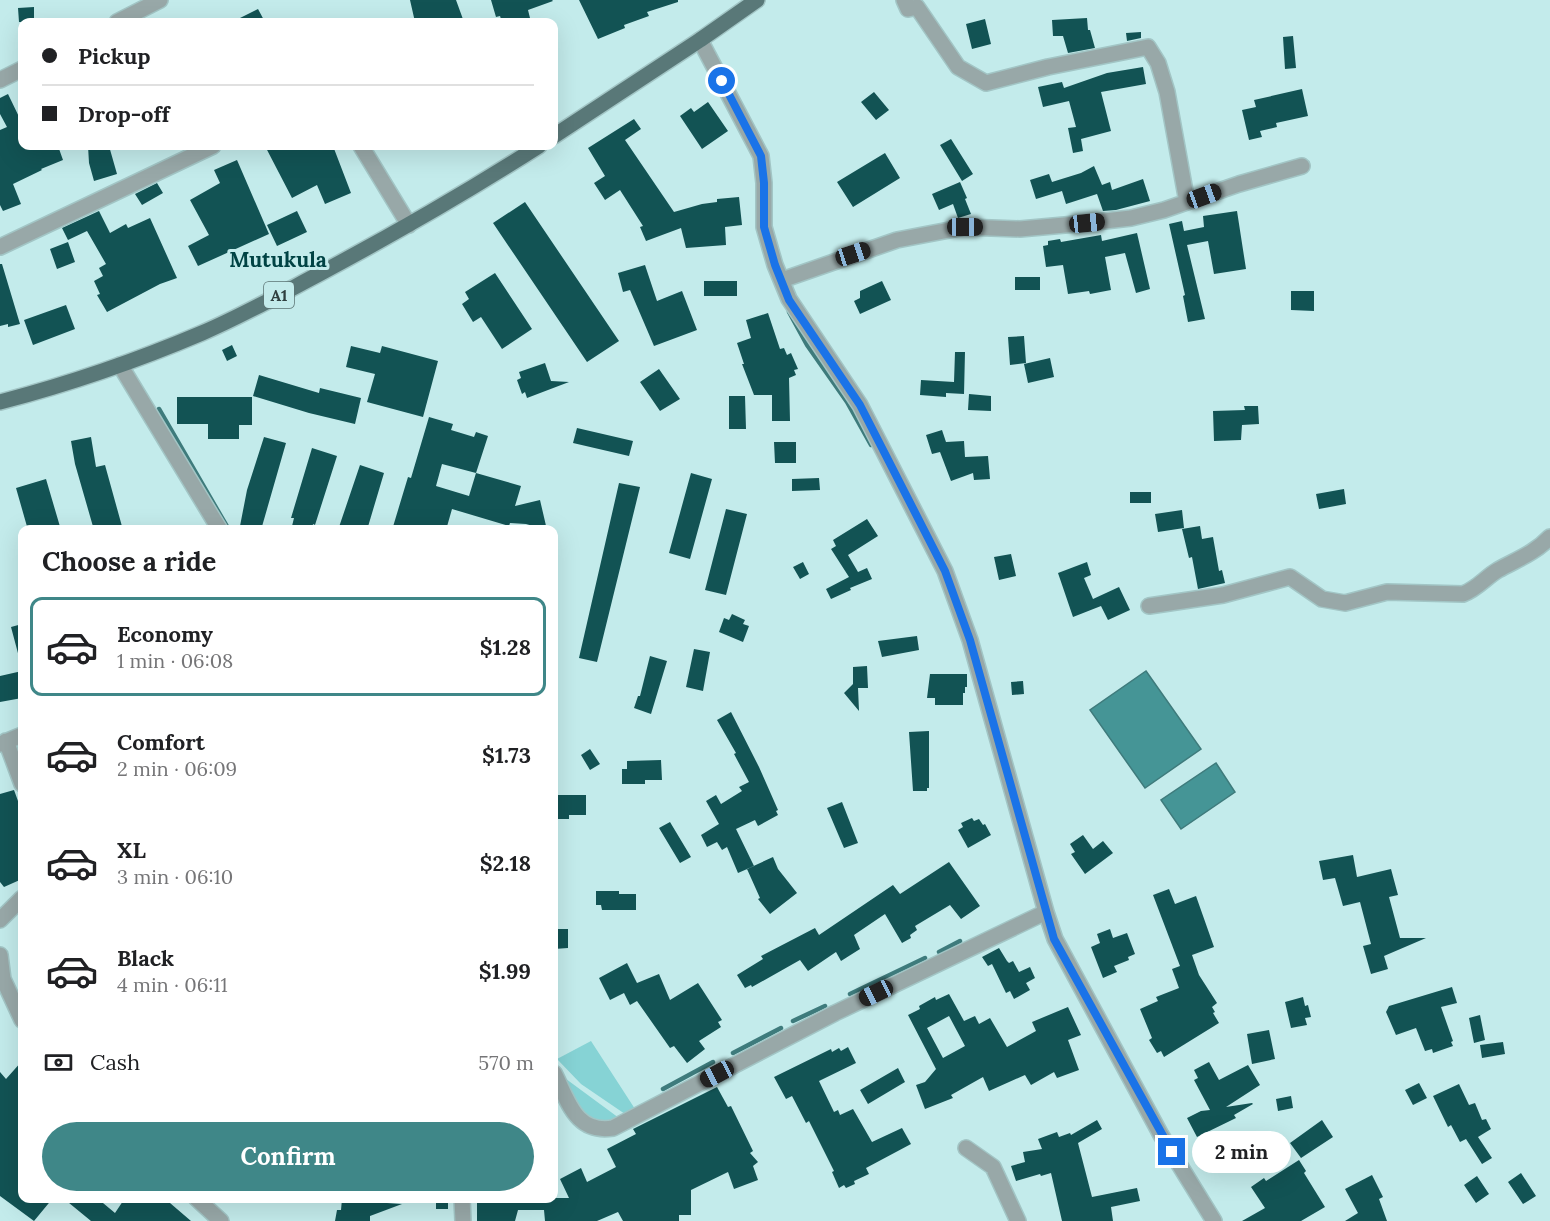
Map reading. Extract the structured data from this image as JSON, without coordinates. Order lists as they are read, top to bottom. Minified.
{"streets":{"main road":["A1"]},"districts":["Mutukula"],"page":{"banner":["Pickup","Drop-off"],"heading":"Choose a ride","list":[{"name":"Economy","note":"1 min · 06:08","value":"$1.28"},{"name":"Comfort","note":"2 min · 06:09","value":"$1.73"},{"name":"XL","note":"3 min · 06:10","value":"$2.18"},{"name":"Black","note":"4 min · 06:11","value":"$1.99"}],"pay":["Cash","570 m"],"buttons":"Confirm","bubble":"2 min"}}
